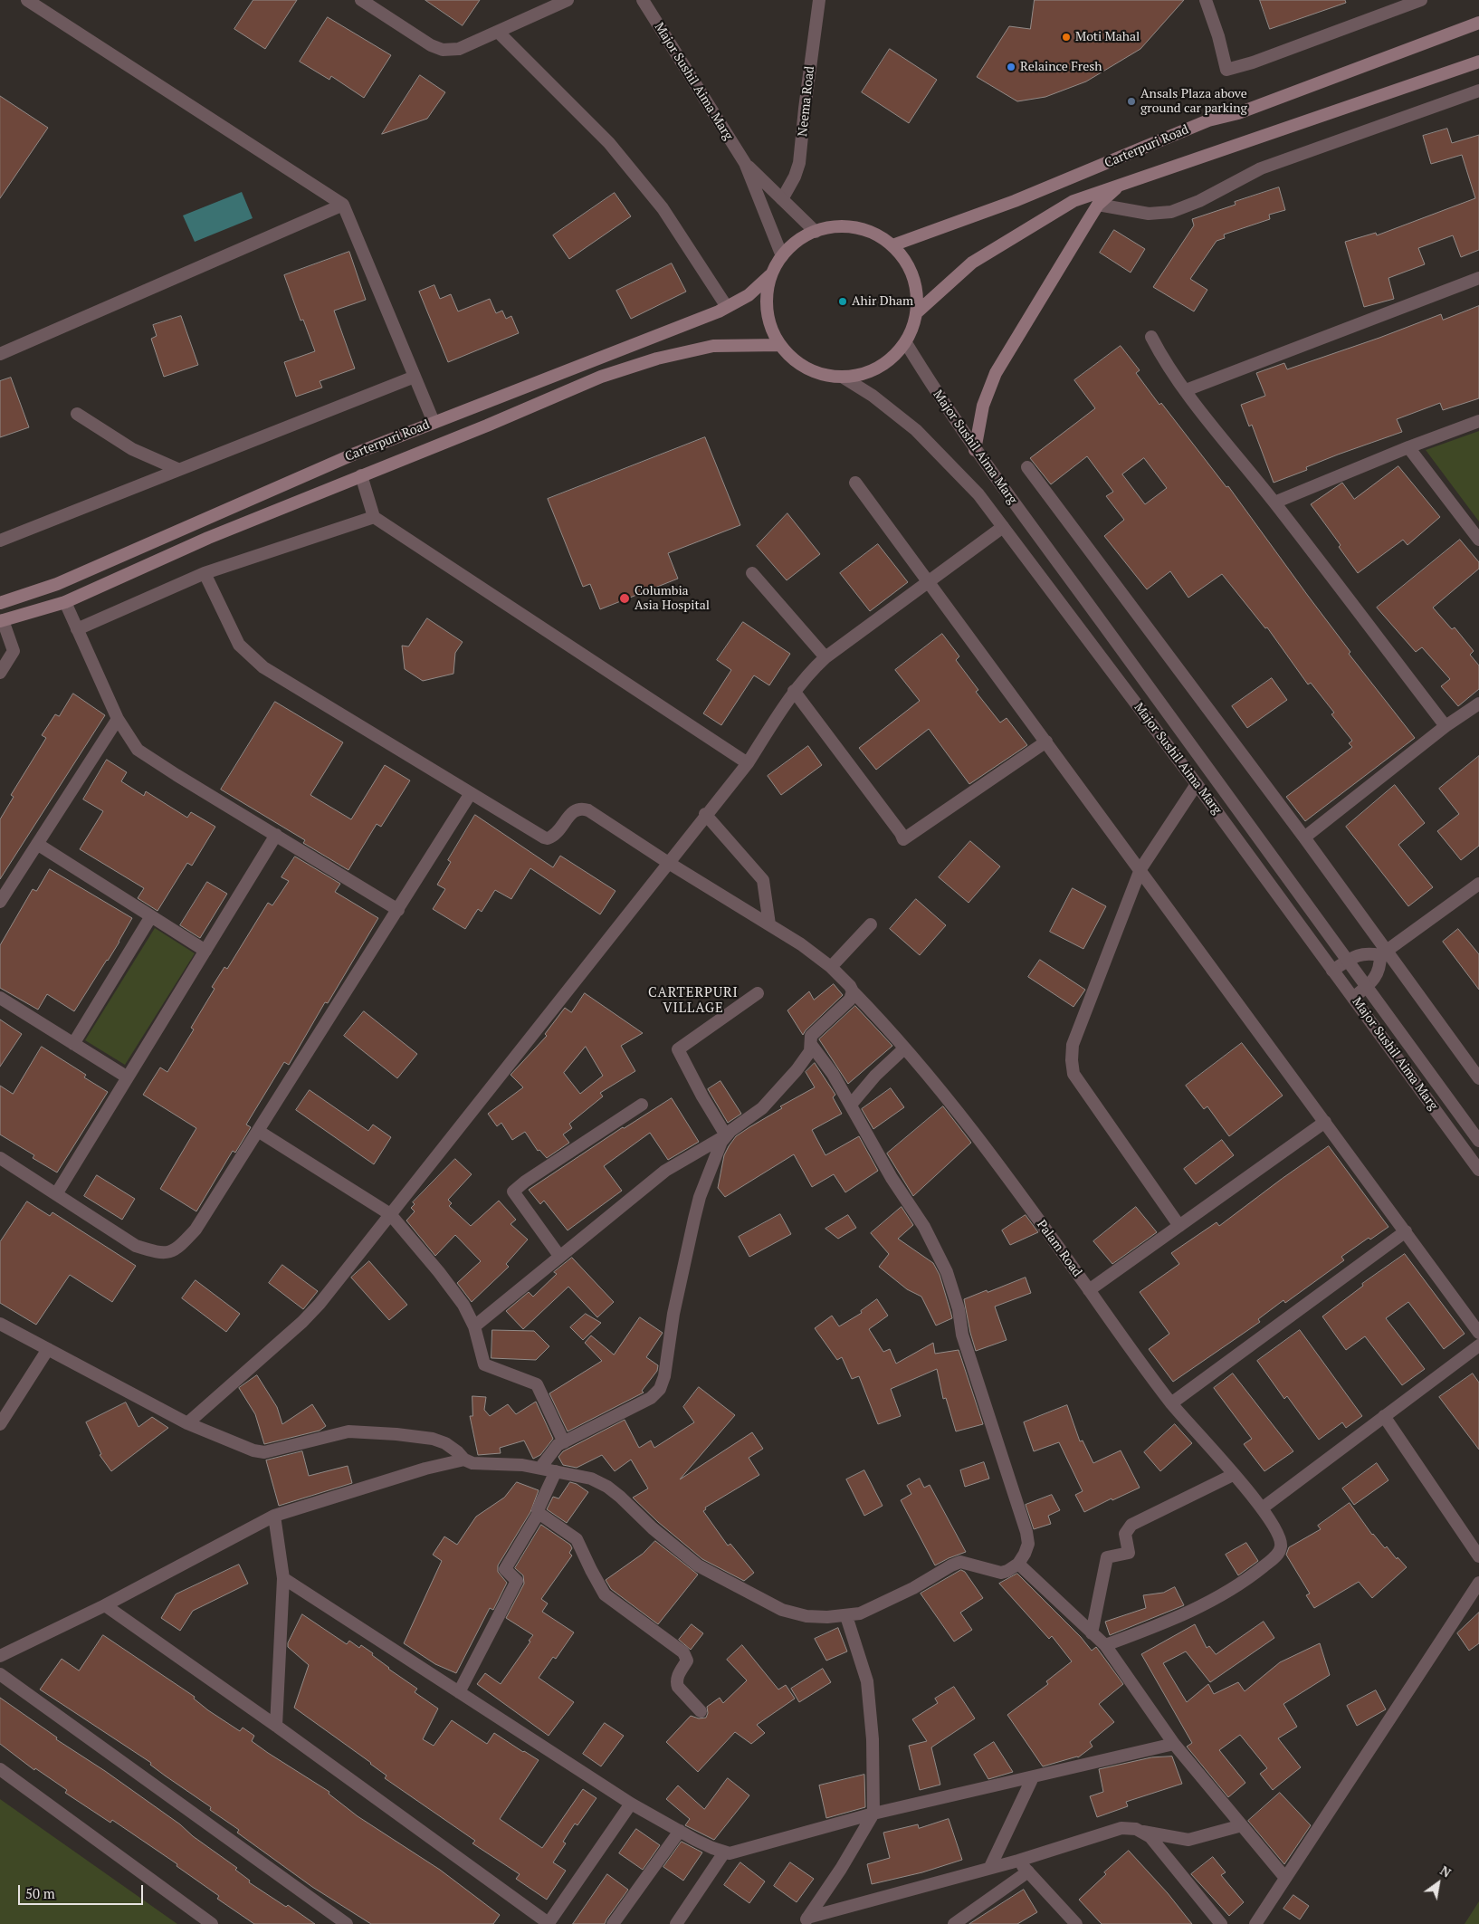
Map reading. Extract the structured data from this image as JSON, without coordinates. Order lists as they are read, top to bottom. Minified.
{"streets":{"main road":["Carterpuri Road"],"street":["Major Sushil Aima Marg","Neema Road","Palam Road"]},"crossings":[["Major Sushil Aima Marg","Neema Road"],["Major Sushil Aima Marg","Carterpuri Road"]],"districts":["CARTERPURI VILLAGE"],"places":["Moti Mahal","Relaince Fresh","Ansals Plaza above ground car parking","Ahir Dham","Columbia Asia Hospital"],"scale_bar":"50 m","north":"top right"}
